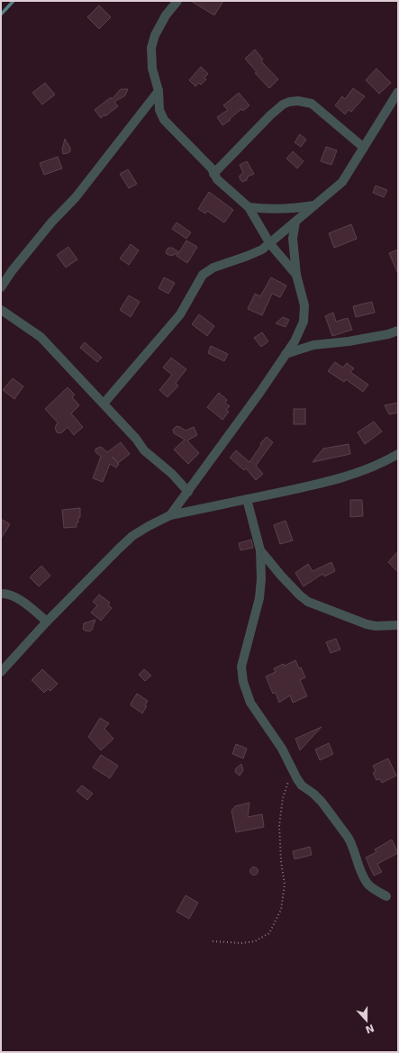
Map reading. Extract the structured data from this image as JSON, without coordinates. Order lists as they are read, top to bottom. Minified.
{"north":"bottom"}
